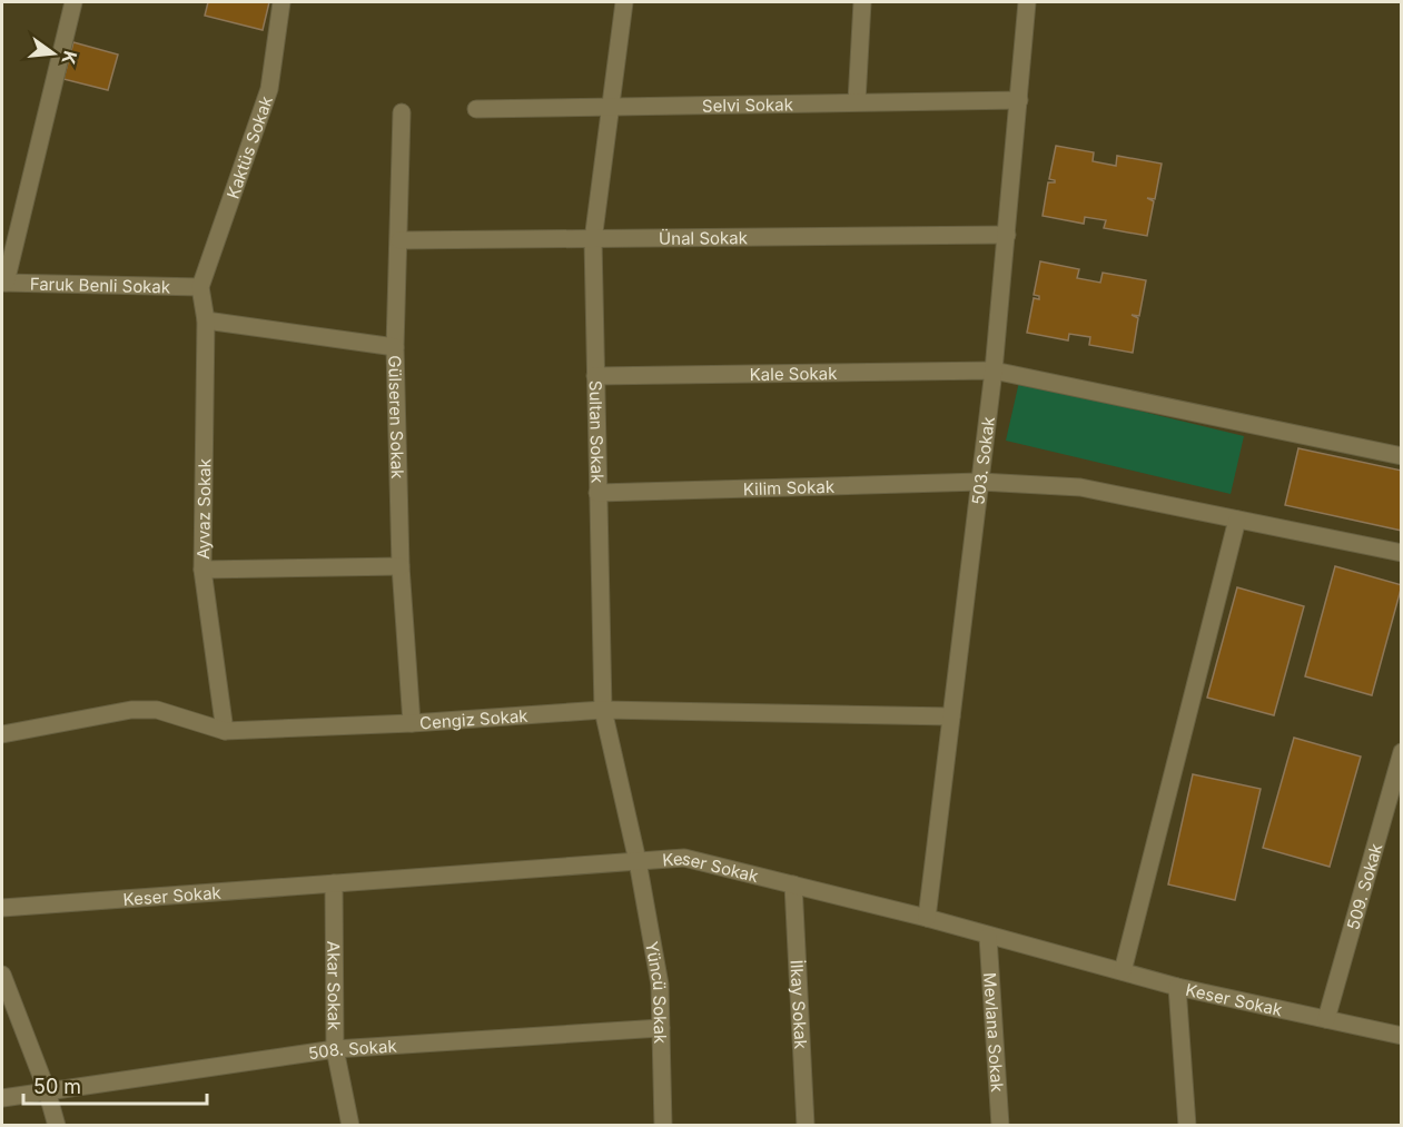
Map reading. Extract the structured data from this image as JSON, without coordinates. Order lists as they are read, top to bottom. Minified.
{"streets":{"street":["Selvi Sokak","Kaktüs Sokak","Ünal Sokak","Faruk Benli Sokak","Kale Sokak","Gülseren Sokak","Sultan Sokak","503. Sokak","Kilim Sokak","Ayvaz Sokak","Cengiz Sokak","Keser Sokak","509. Sokak","Akar Sokak","Yüncü Sokak","İlkay Sokak","Mevlana Sokak","508. Sokak"]},"crossings":[["Selvi Sokak","Sultan Sokak"],["Selvi Sokak","503. Sokak"],["Kaktüs Sokak","Faruk Benli Sokak"],["Kaktüs Sokak","Ayvaz Sokak"],["Ünal Sokak","Gülseren Sokak"],["Ünal Sokak","Sultan Sokak"],["Ünal Sokak","503. Sokak"],["Faruk Benli Sokak","Ayvaz Sokak"],["Kale Sokak","Sultan Sokak"],["Kale Sokak","503. Sokak"],["Gülseren Sokak","Cengiz Sokak"],["Sultan Sokak","Kilim Sokak"],["Sultan Sokak","Cengiz Sokak"],["Sultan Sokak","Keser Sokak"],["Sultan Sokak","Yüncü Sokak"],["503. Sokak","Kilim Sokak"],["503. Sokak","Cengiz Sokak"],["503. Sokak","Keser Sokak"],["Ayvaz Sokak","Cengiz Sokak"],["Keser Sokak","509. Sokak"],["Keser Sokak","Akar Sokak"],["Keser Sokak","Yüncü Sokak"],["Keser Sokak","İlkay Sokak"],["Keser Sokak","Mevlana Sokak"],["Akar Sokak","508. Sokak"],["Yüncü Sokak","508. Sokak"]],"scale_bar":"50 m","north":"right"}
